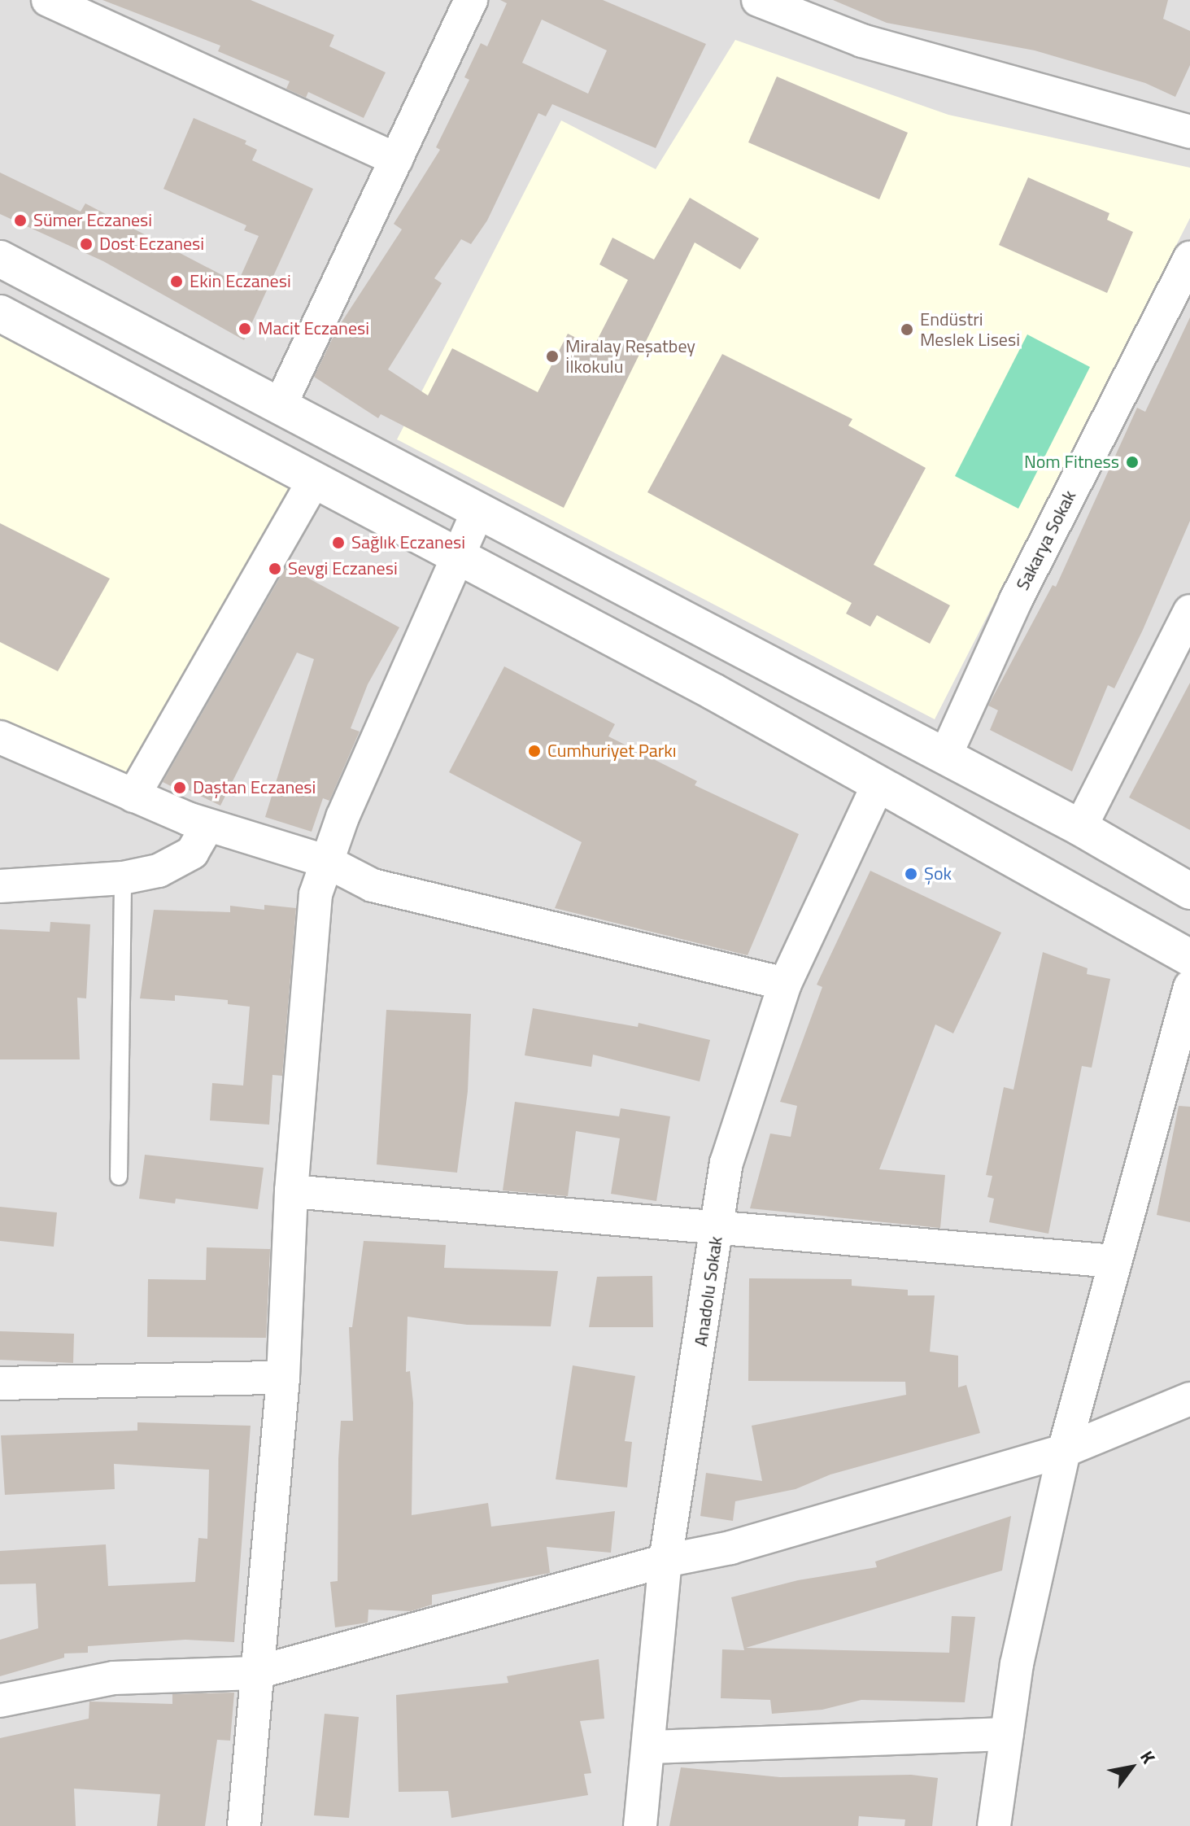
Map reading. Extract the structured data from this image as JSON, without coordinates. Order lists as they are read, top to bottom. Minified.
{"streets":{"street":["Sakarya Sokak","Anadolu Sokak"]},"places":["Sümer Eczanesi","Dost Eczanesi","Ekin Eczanesi","Macit Eczanesi","Endüstri Meslek Lisesi","Miralay Reşatbey İlkokulu","Nom Fitness","Sağlık Eczanesi","Sevgi Eczanesi","Cumhuriyet Parkı","Daştan Eczanesi","Şok"],"north":"top right"}
